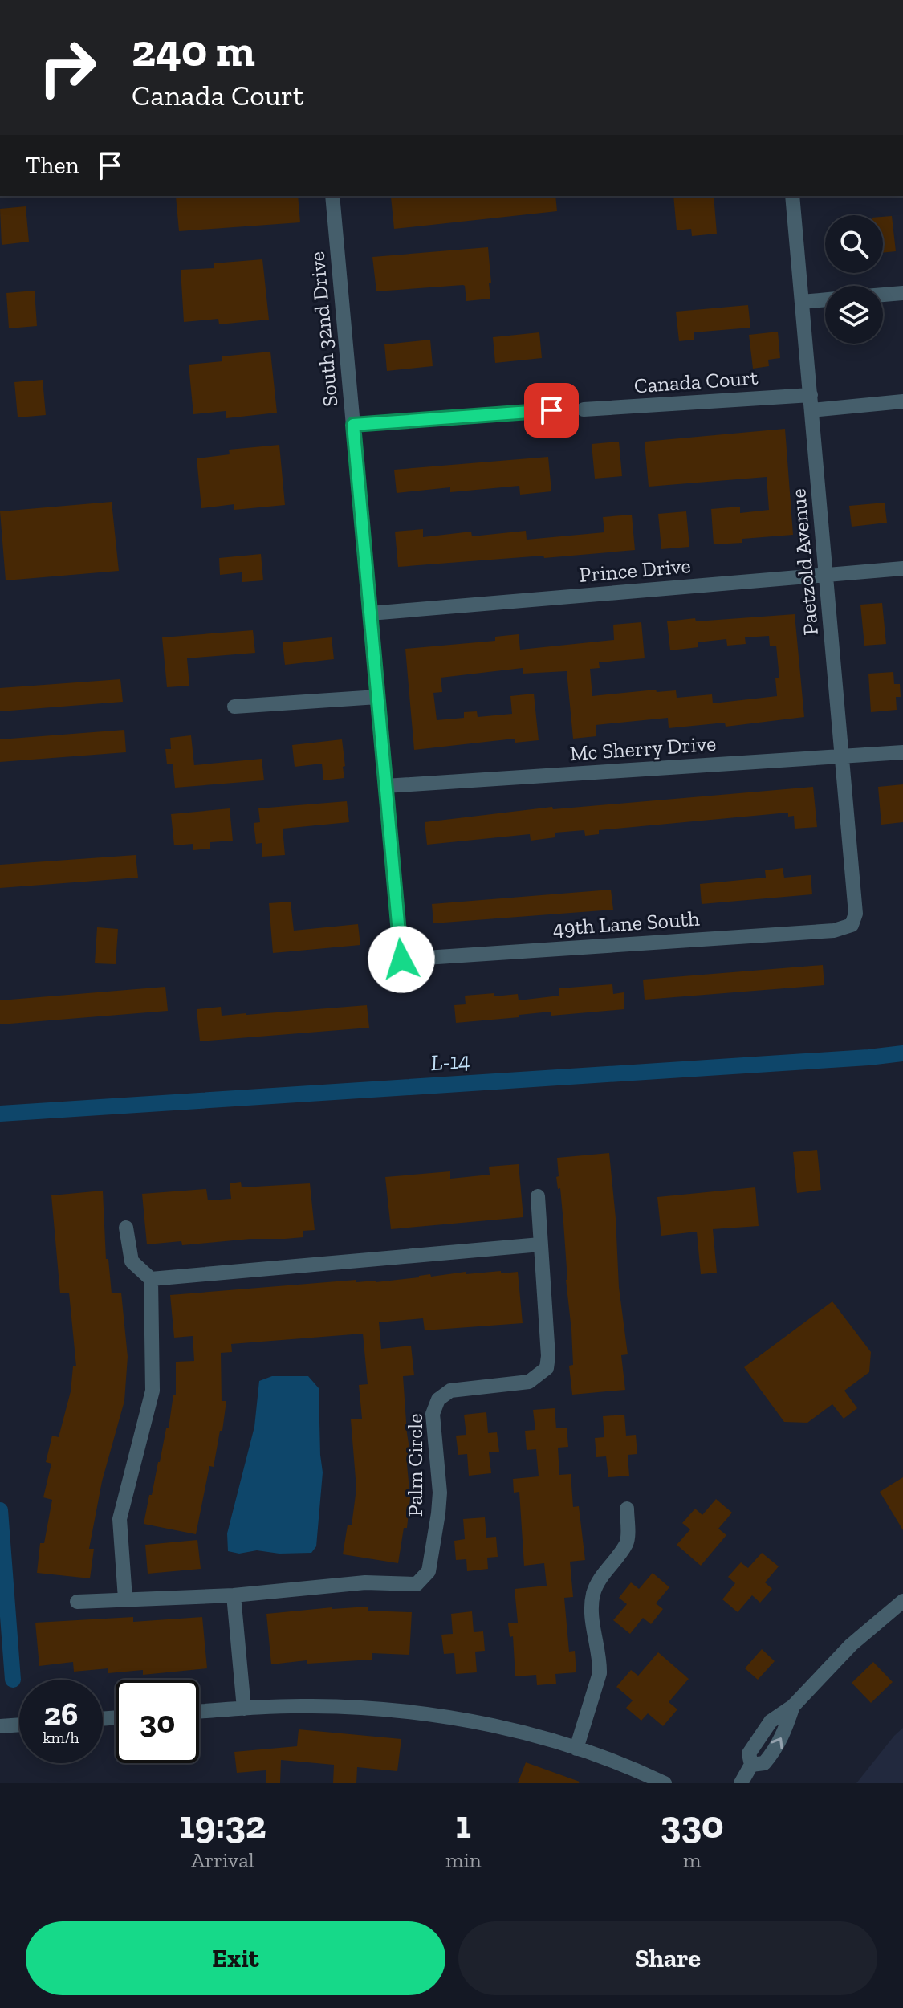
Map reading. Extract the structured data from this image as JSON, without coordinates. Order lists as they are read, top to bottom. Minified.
{"streets":{"street":["South 32nd Drive","Canada Court","Paetzold Avenue","Prince Drive","Mc Sherry Drive","49th Lane South","Palm Circle"]},"crossings":[["South 32nd Drive","Prince Drive"],["South 32nd Drive","Mc Sherry Drive"],["South 32nd Drive","49th Lane South"],["Canada Court","Paetzold Avenue"],["Paetzold Avenue","Prince Drive"],["Paetzold Avenue","Mc Sherry Drive"],["Paetzold Avenue","49th Lane South"]],"water":["L-14"],"page":{"turn":["240 m","Canada Court"],"then":"Then","speed":"26 km/h","limit":"30","eta":["19:32","Arrival","1","min","330","m"],"buttons":["Exit","Share"]}}
